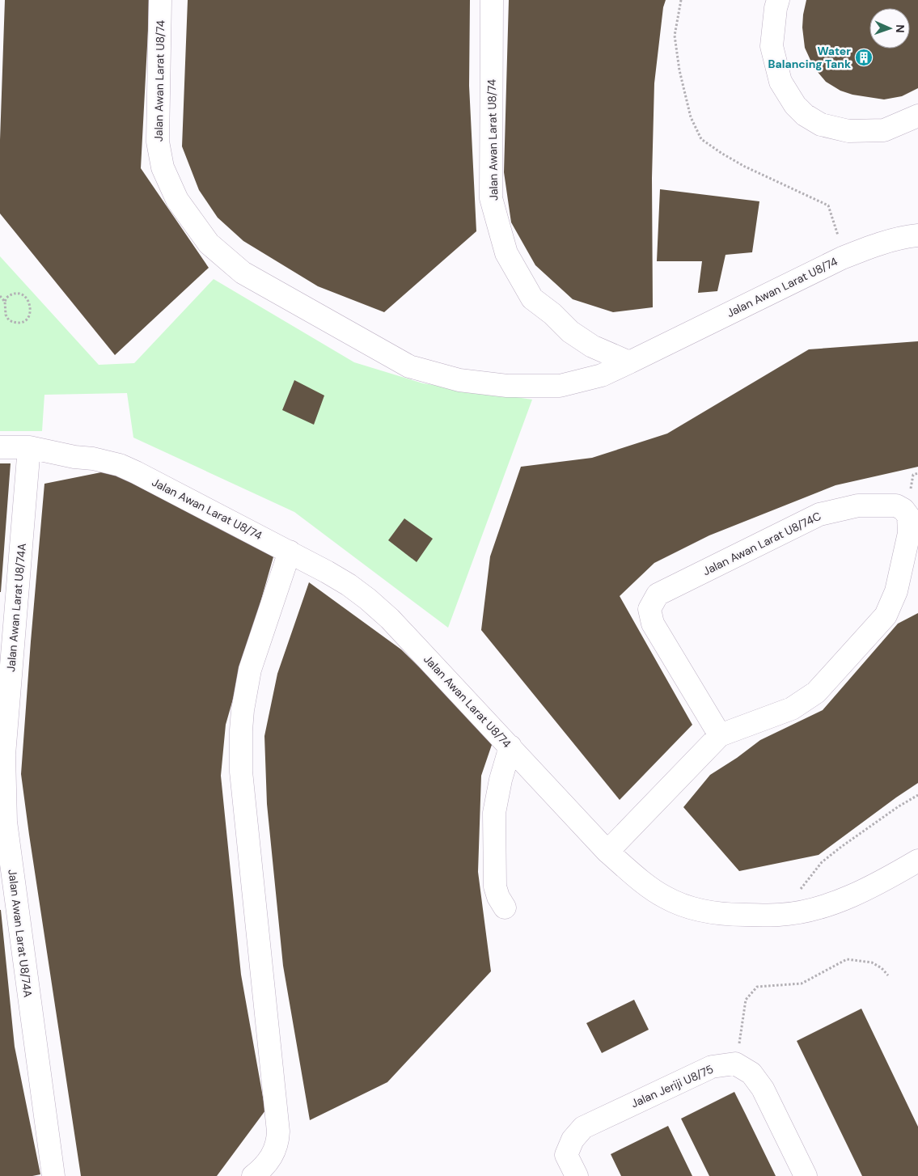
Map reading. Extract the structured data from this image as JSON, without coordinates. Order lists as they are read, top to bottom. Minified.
{"streets":{"street":["Jalan Awan Larat U8/74","Jalan Awan Larat U8/74C","Jalan Awan Larat U8/74A","Jalan Jeriji U8/75"]},"crossings":[["Jalan Awan Larat U8/74","Jalan Awan Larat U8/74C"],["Jalan Awan Larat U8/74","Jalan Awan Larat U8/74A"]],"places":{"building":["Water Balancing Tank"]},"north":"right"}
